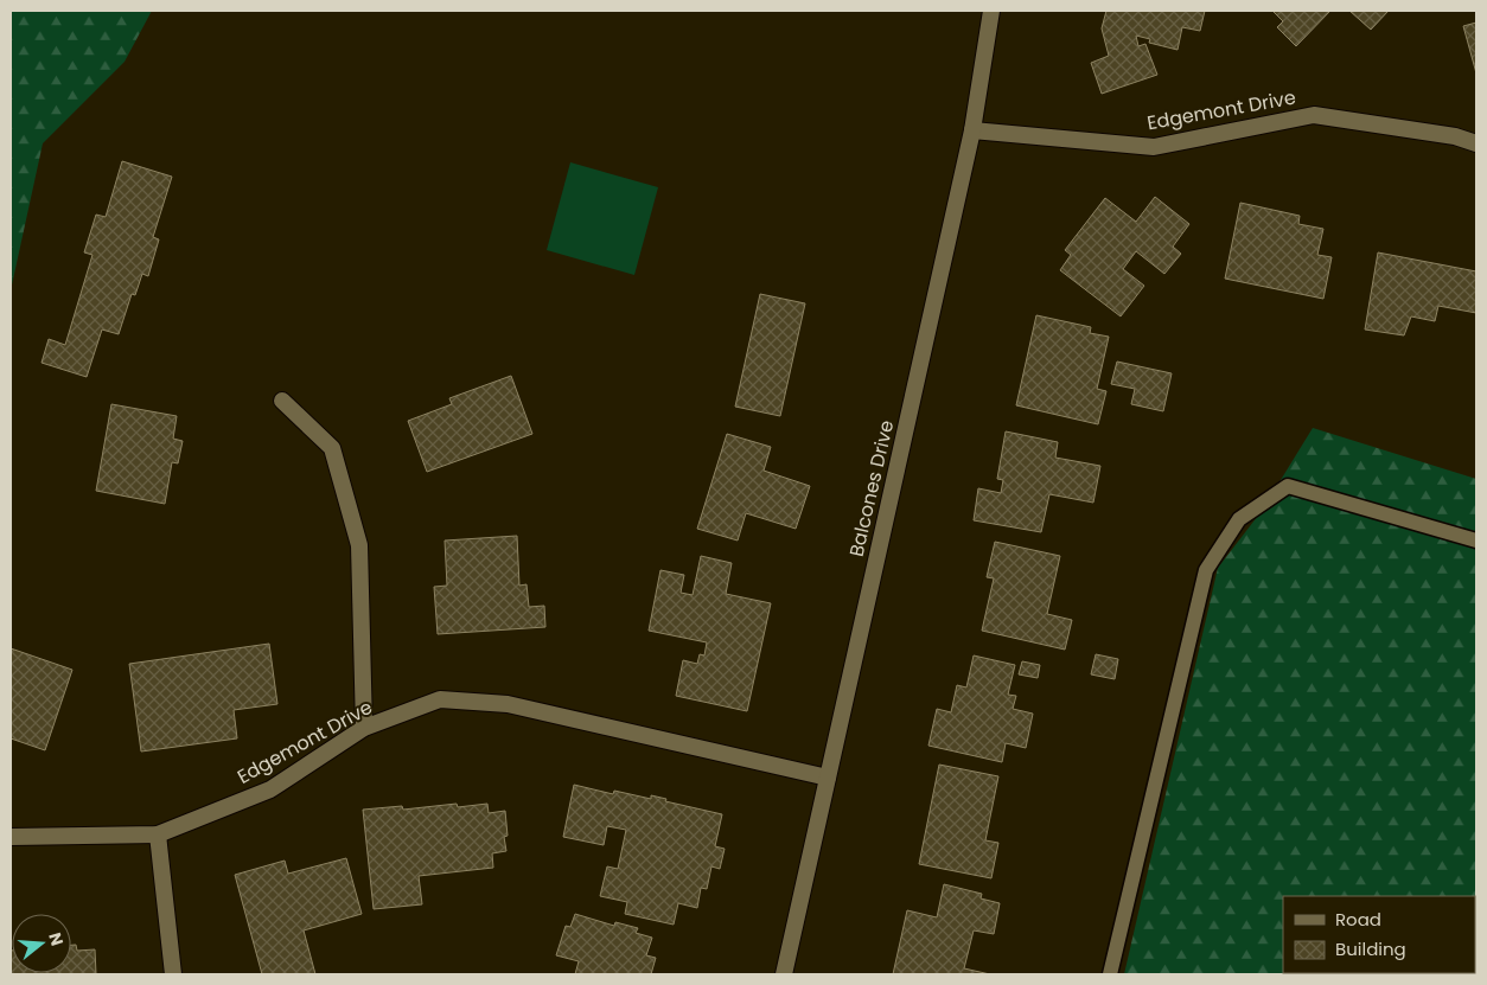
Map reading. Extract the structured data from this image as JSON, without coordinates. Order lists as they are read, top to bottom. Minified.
{"streets":{"street":["Edgemont Drive","Balcones Drive"]},"crossings":[["Edgemont Drive","Balcones Drive"]],"legend":["Road","Building"],"north":"right"}
